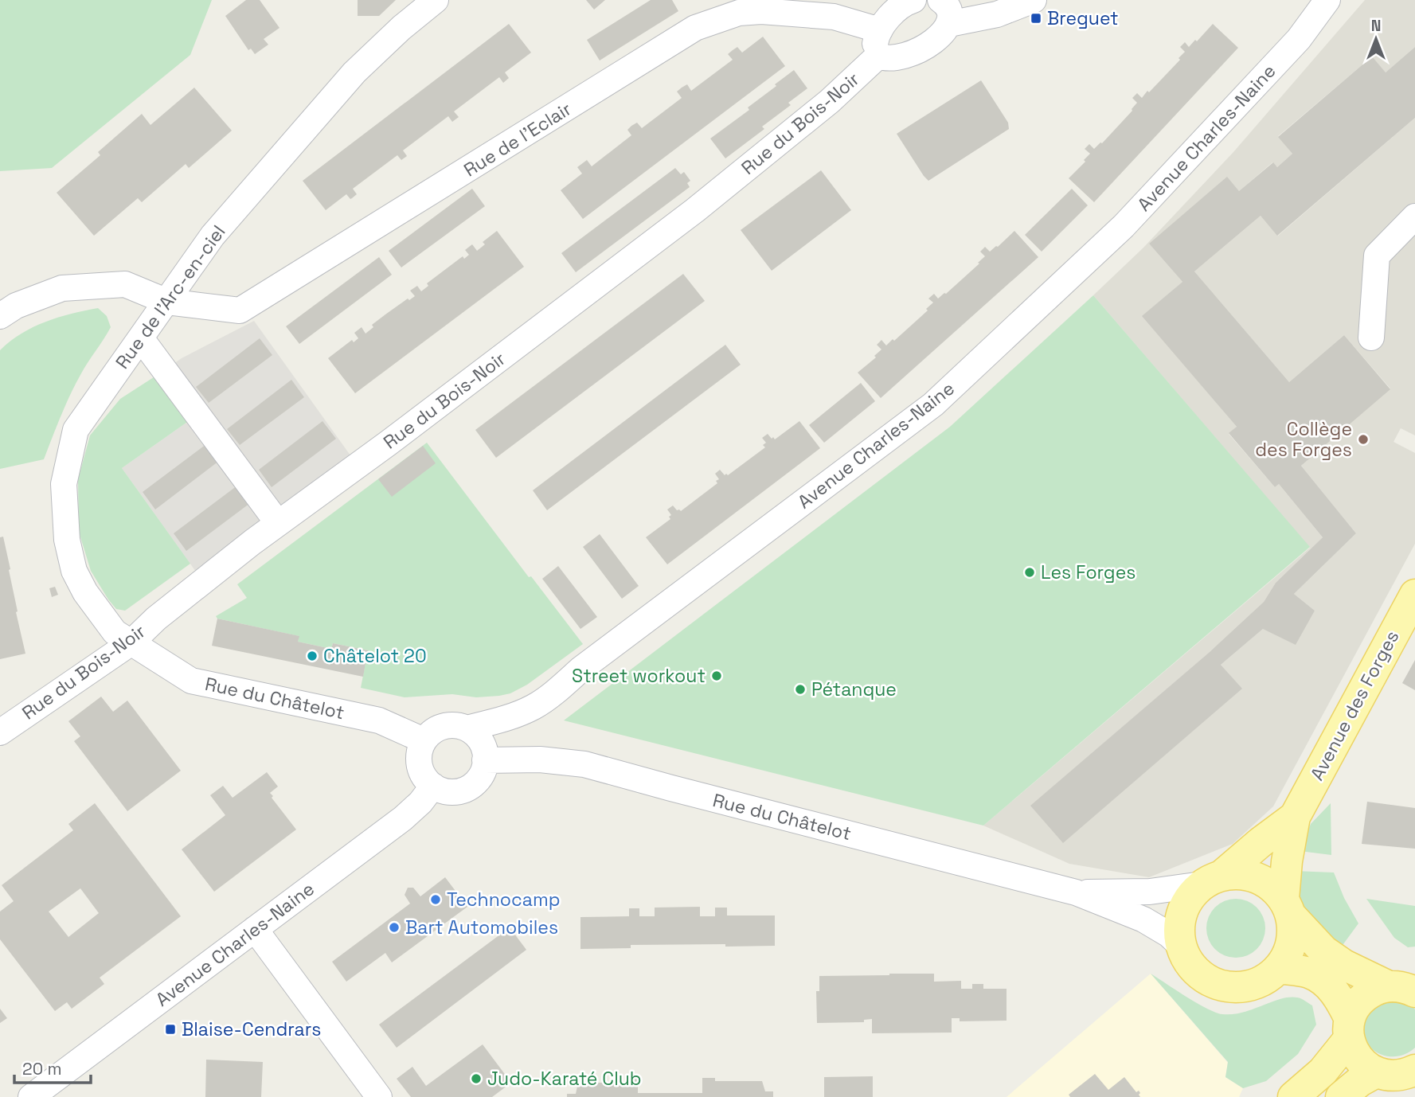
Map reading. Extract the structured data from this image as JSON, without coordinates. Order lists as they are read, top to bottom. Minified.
{"streets":{"main road":["Avenue des Forges"],"street":["Rue du Bois-Noir","Avenue Charles-Naine","Rue de l'Eclair","Rue de l'Arc-en-ciel","Rue du Châtelot"]},"crossings":[["Rue du Bois-Noir","Rue de l'Arc-en-ciel"],["Rue du Bois-Noir","Rue du Châtelot"],["Avenue Charles-Naine","Rue du Châtelot"],["Rue de l'Eclair","Rue de l'Arc-en-ciel"],["Rue de l'Arc-en-ciel","Rue du Châtelot"],["Rue du Châtelot","Avenue des Forges"]],"places":{"transit":["Breguet","Blaise-Cendrars"],"other":["Collège des Forges","Les Forges","Châtelot 20","Street workout","Pétanque","Technocamp","Bart Automobiles","Judo-Karaté Club"]},"scale_bar":"20 m","north":"top"}
